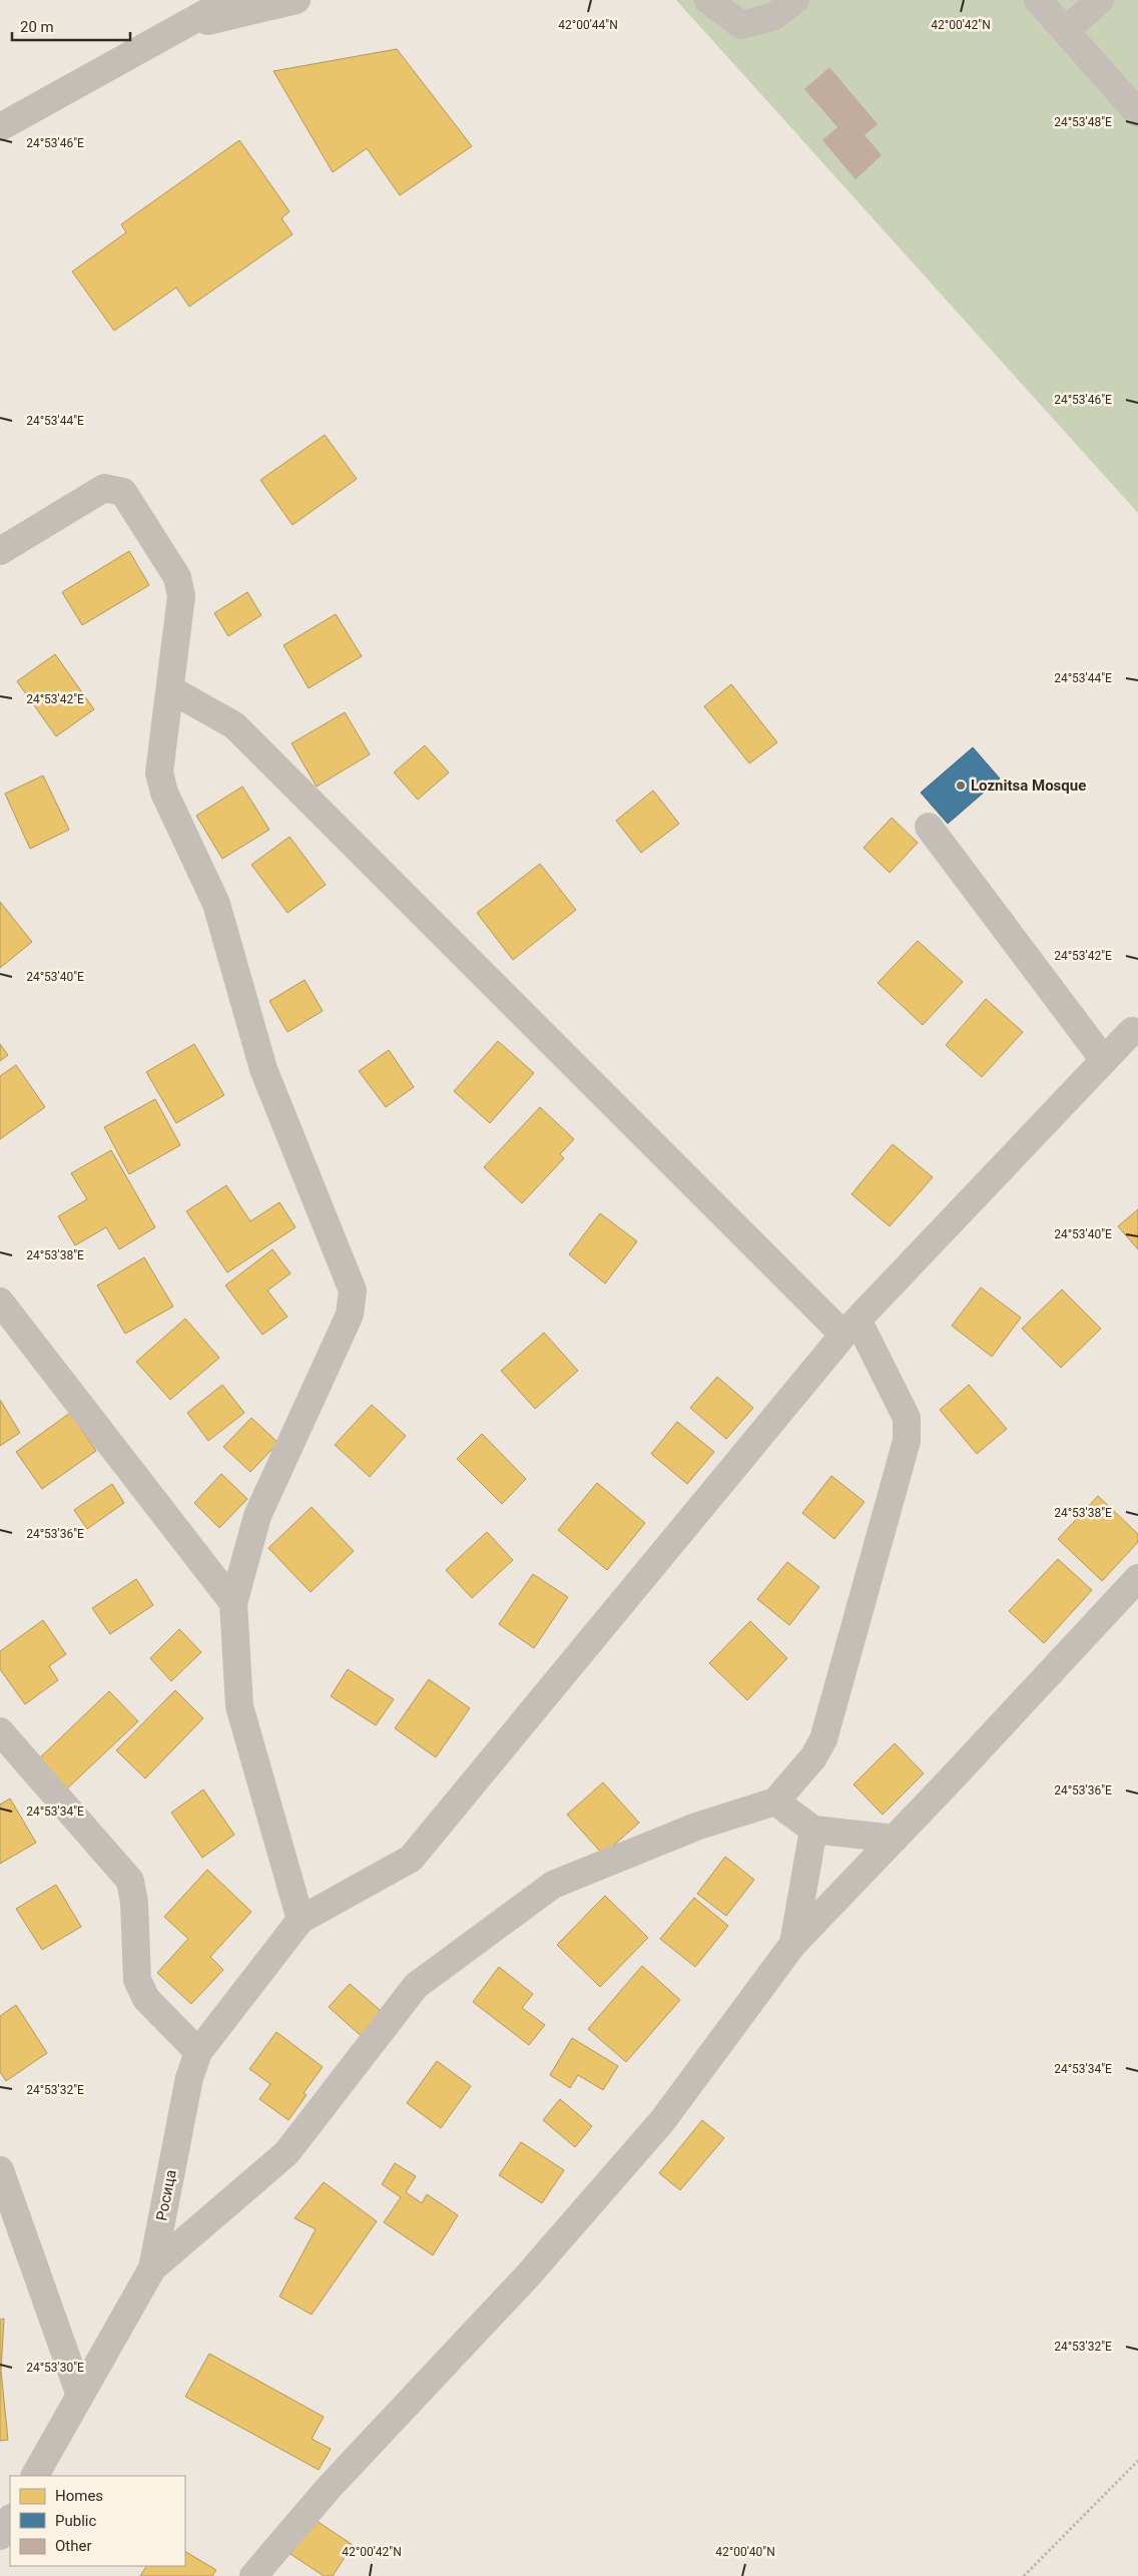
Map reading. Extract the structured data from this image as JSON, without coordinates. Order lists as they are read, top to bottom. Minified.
{"streets":{"street":["Росица"]},"places":["Loznitsa Mosque"],"legend":["Homes","Public","Other"],"scale_bar":"20 m","coordinates":["42°00'44\"N","42°00'42\"N","24°53'48\"E","24°53'46\"E","24°53'44\"E","24°53'42\"E","24°53'40\"E","24°53'38\"E","24°53'36\"E","24°53'34\"E","24°53'32\"E","24°53'30\"E","42°00'40\"N"]}
